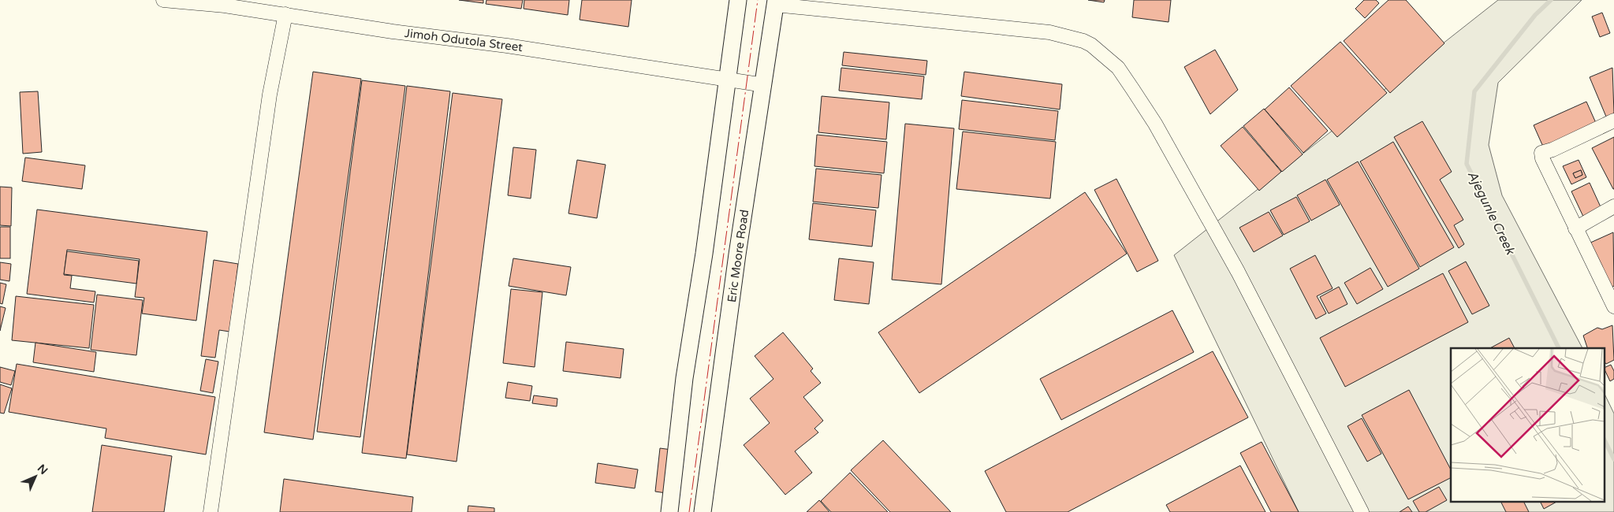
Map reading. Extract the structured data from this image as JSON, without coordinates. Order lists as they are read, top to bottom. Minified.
{"streets":{"street":["Jimoh Odutola Street","Eric Moore Road"]},"crossings":[["Jimoh Odutola Street","Eric Moore Road"]],"water":["Ajegunle Creek"],"north":"top right"}
